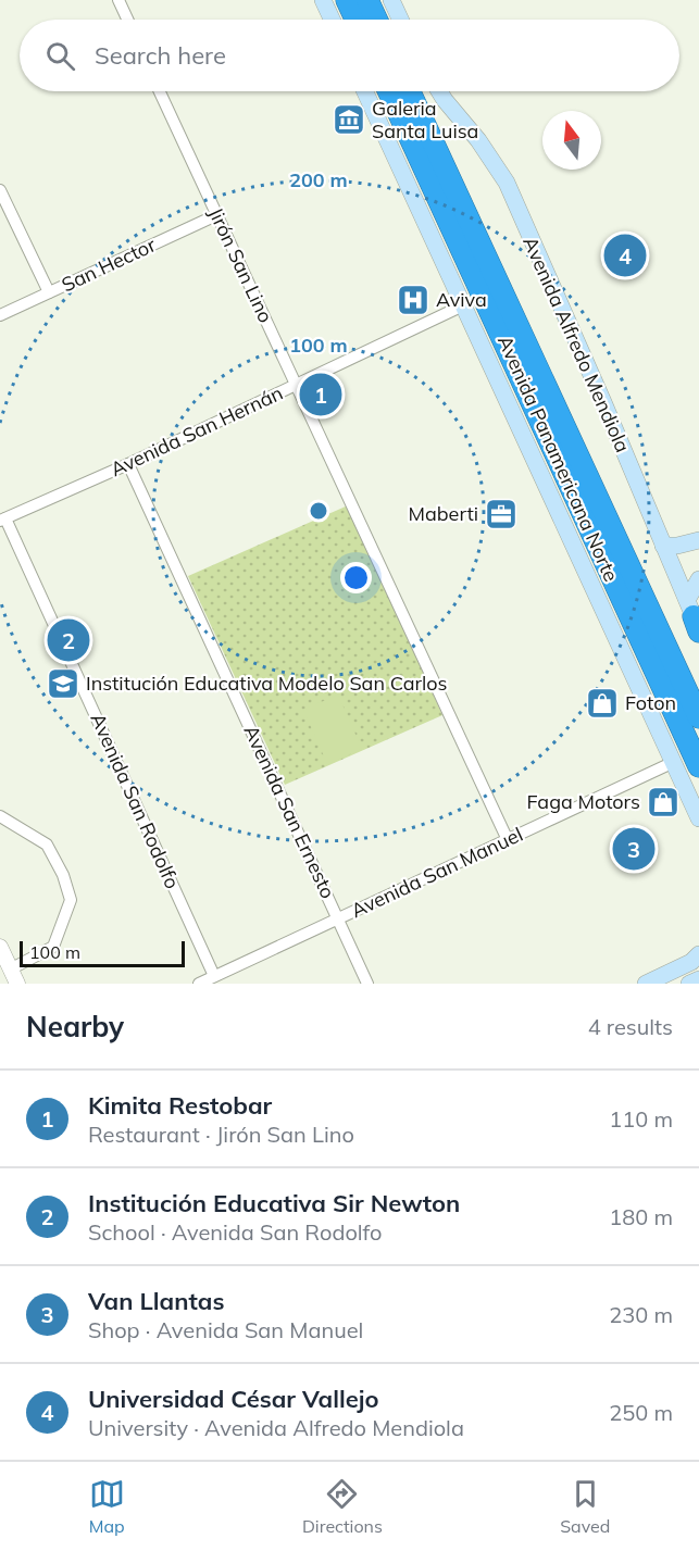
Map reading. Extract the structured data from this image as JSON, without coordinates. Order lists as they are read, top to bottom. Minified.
{"streets":{"highway":["Avenida Panamericana Norte"],"main road":["Avenida Alfredo Mendiola"],"street":["San Hector","Jirón San Lino","Avenida San Hernán","Avenida San Rodolfo","Avenida San Ernesto","Avenida San Manuel"]},"crossings":[["San Hector","Jirón San Lino"],["Jirón San Lino","Avenida San Hernán"],["Jirón San Lino","Avenida San Manuel"],["Avenida San Hernán","Avenida San Rodolfo"],["Avenida San Hernán","Avenida San Ernesto"],["Avenida San Rodolfo","Avenida San Manuel"],["Avenida San Ernesto","Avenida San Manuel"]],"places":{"museum":["Galeria Santa Luisa"],"hospital":["Aviva"],"office":["Maberti"],"school or university":["Institución Educativa Modelo San Carlos"],"shop":["Foton","Faga Motors"]},"scale_bar":"100 m","north":"top","page":{"search":"Search here","pins":["4","1","2","3"],"scale":"100 m","heading":["Nearby","4 results"],"list":[{"mark":"1","name":"Kimita Restobar","note":"Restaurant · Jirón San Lino","value":"110 m"},{"mark":"2","name":"Institución Educativa Sir Newton","note":"School · Avenida San Rodolfo","value":"180 m"},{"mark":"3","name":"Van Llantas","note":"Shop · Avenida San Manuel","value":"230 m"},{"mark":"4","name":"Universidad César Vallejo","note":"University · Avenida Alfredo Mendiola","value":"250 m"}],"nav":["Map","Directions","Saved"]},"rings":["200 m","100 m"]}
